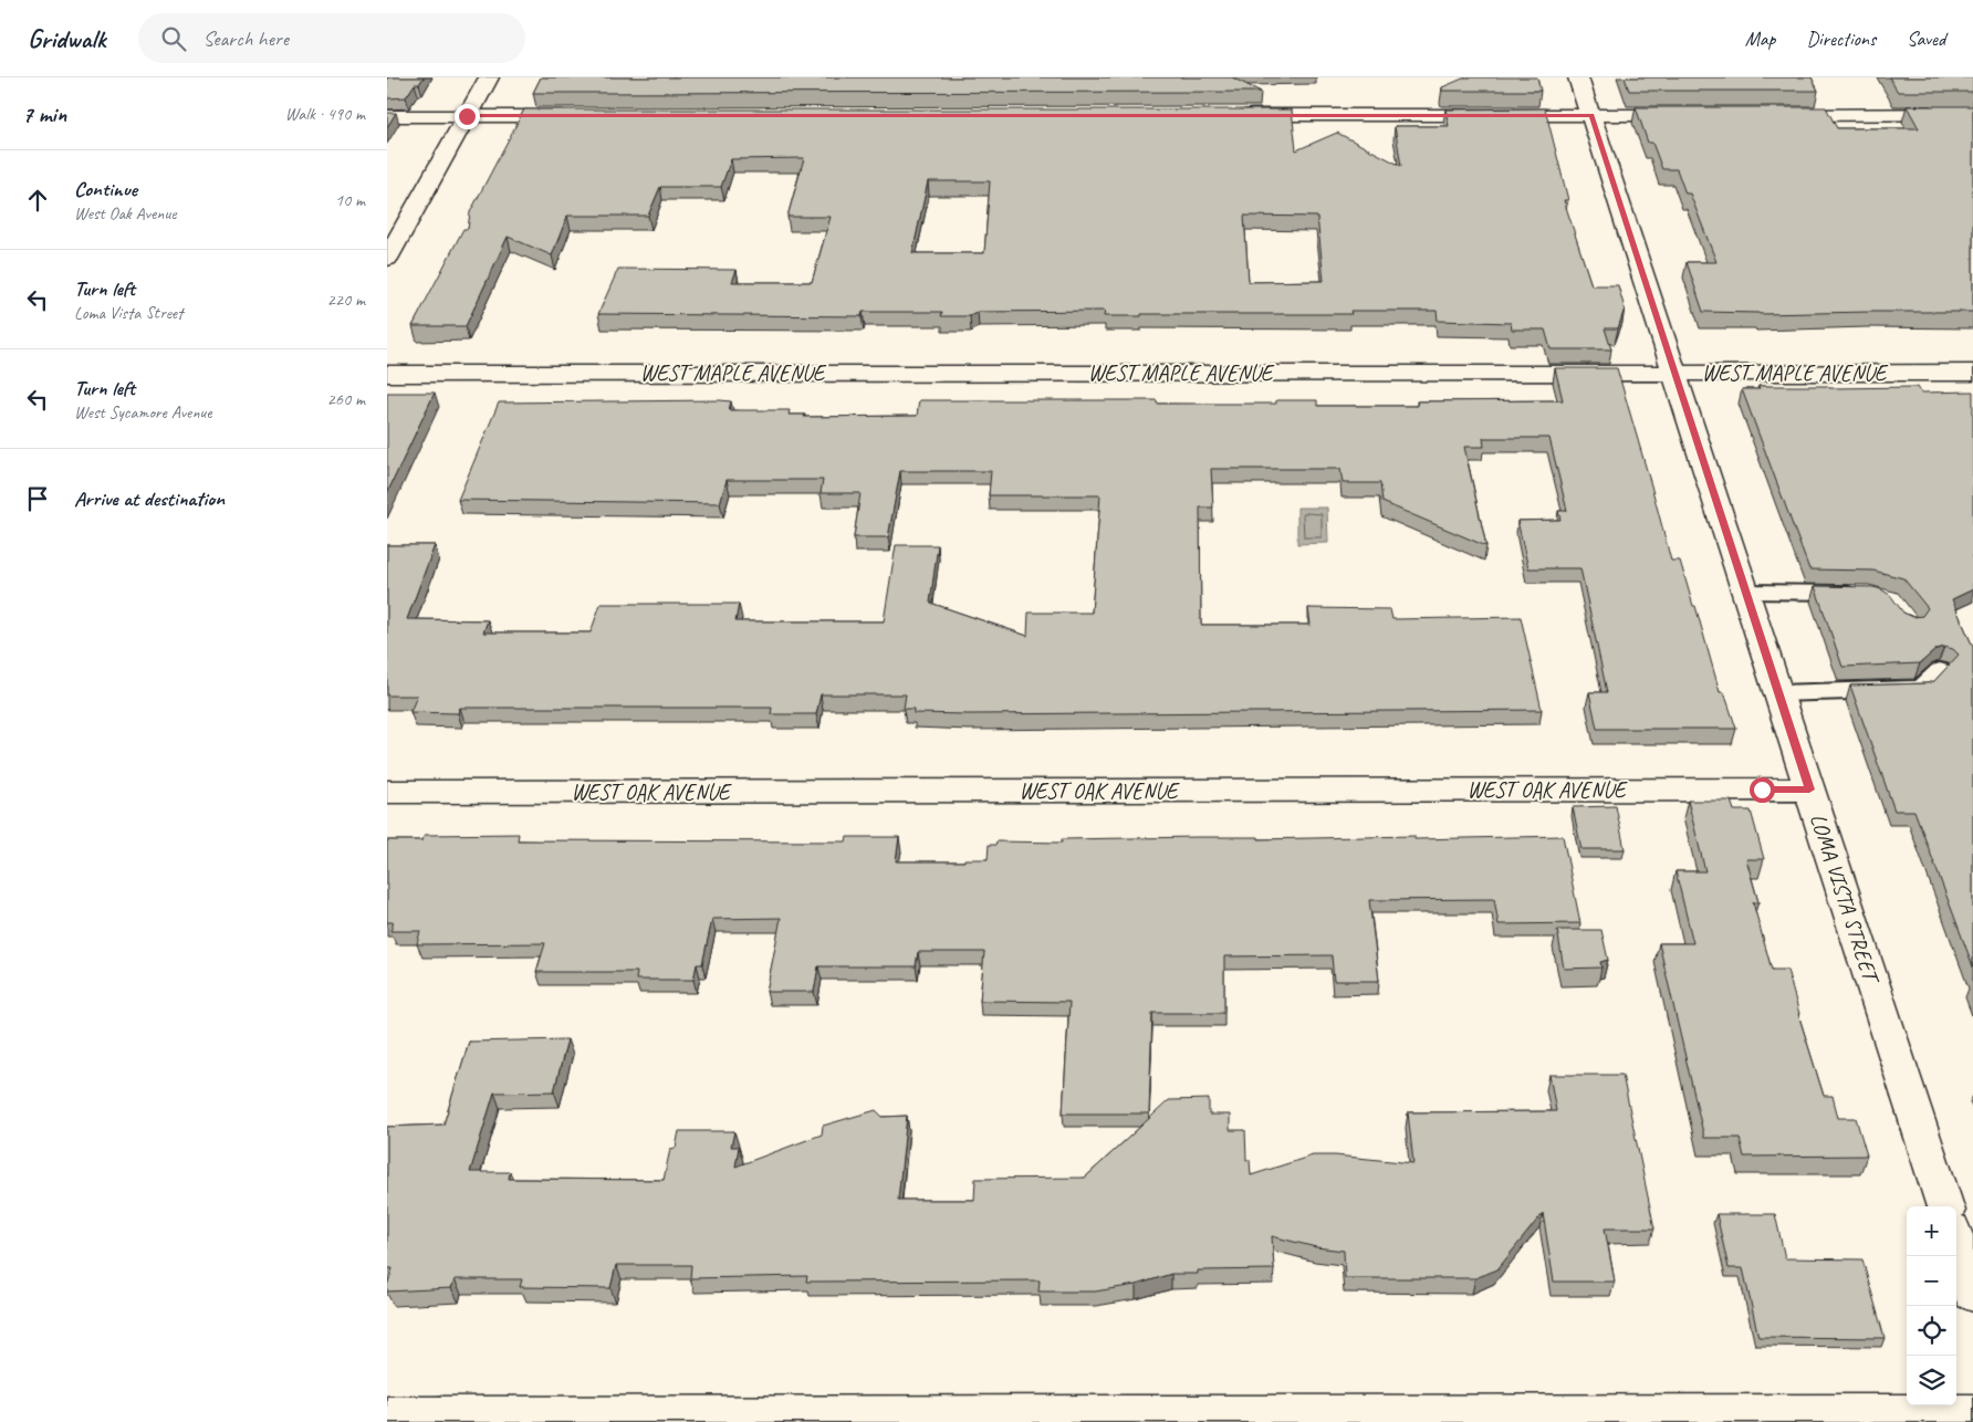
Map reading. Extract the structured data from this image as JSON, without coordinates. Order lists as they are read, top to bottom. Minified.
{"streets":{"street":["WEST MAPLE AVENUE","WEST OAK AVENUE","LOMA VISTA STREET"]},"crossings":[["WEST MAPLE AVENUE","LOMA VISTA STREET"],["WEST OAK AVENUE","LOMA VISTA STREET"]],"page":{"header":"Gridwalk","search":"Search here","nav":["Map","Directions","Saved"],"heading":["7 min","Walk · 490 m"],"list":[["Continue","West Oak Avenue","10 m"],["Turn left","Loma Vista Street","220 m"],["Turn left","West Sycamore Avenue","260 m"],"Arrive at destination"],"map_buttons":["+","−"]}}
